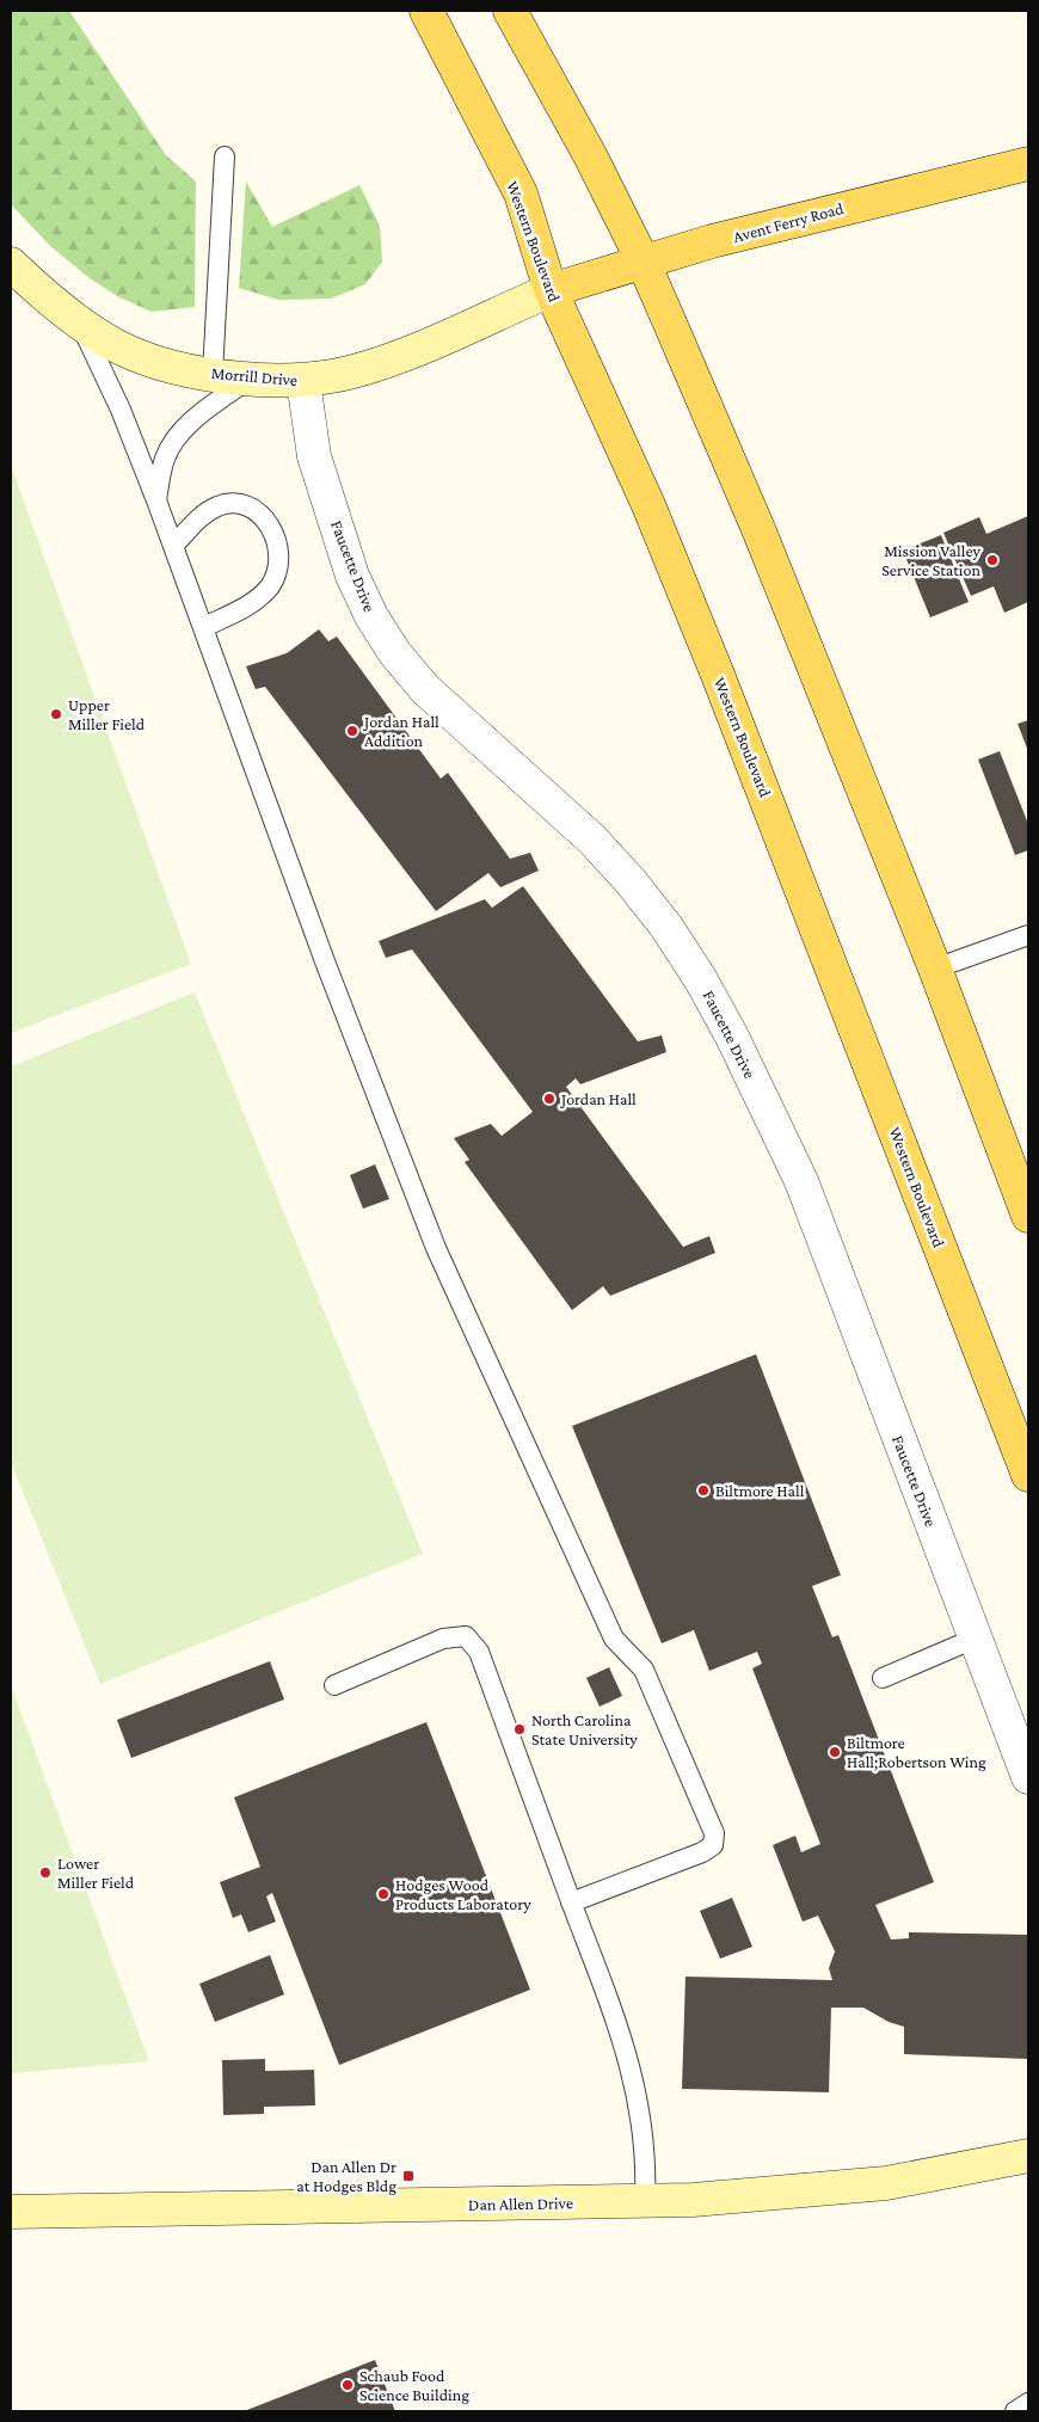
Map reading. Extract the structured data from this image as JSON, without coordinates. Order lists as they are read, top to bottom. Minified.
{"streets":{"main road":["Avent Ferry Road","Western Boulevard"],"street":["Morrill Drive","Faucette Drive","Dan Allen Drive"]},"crossings":[["Avent Ferry Road","Western Boulevard"],["Avent Ferry Road","Morrill Drive"],["Western Boulevard","Morrill Drive"],["Morrill Drive","Faucette Drive"]],"places":{"other":["Mission Valley Service Station","Upper Miller Field","Jordan Hall Addition","Jordan Hall","Biltmore Hall","North Carolina State University","Biltmore Hall;Robertson Wing","Lower Miller Field","Hodges Wood Products Laboratory","Schaub Food Science Building"],"transit":["Dan Allen Dr at Hodges Bldg"]}}
